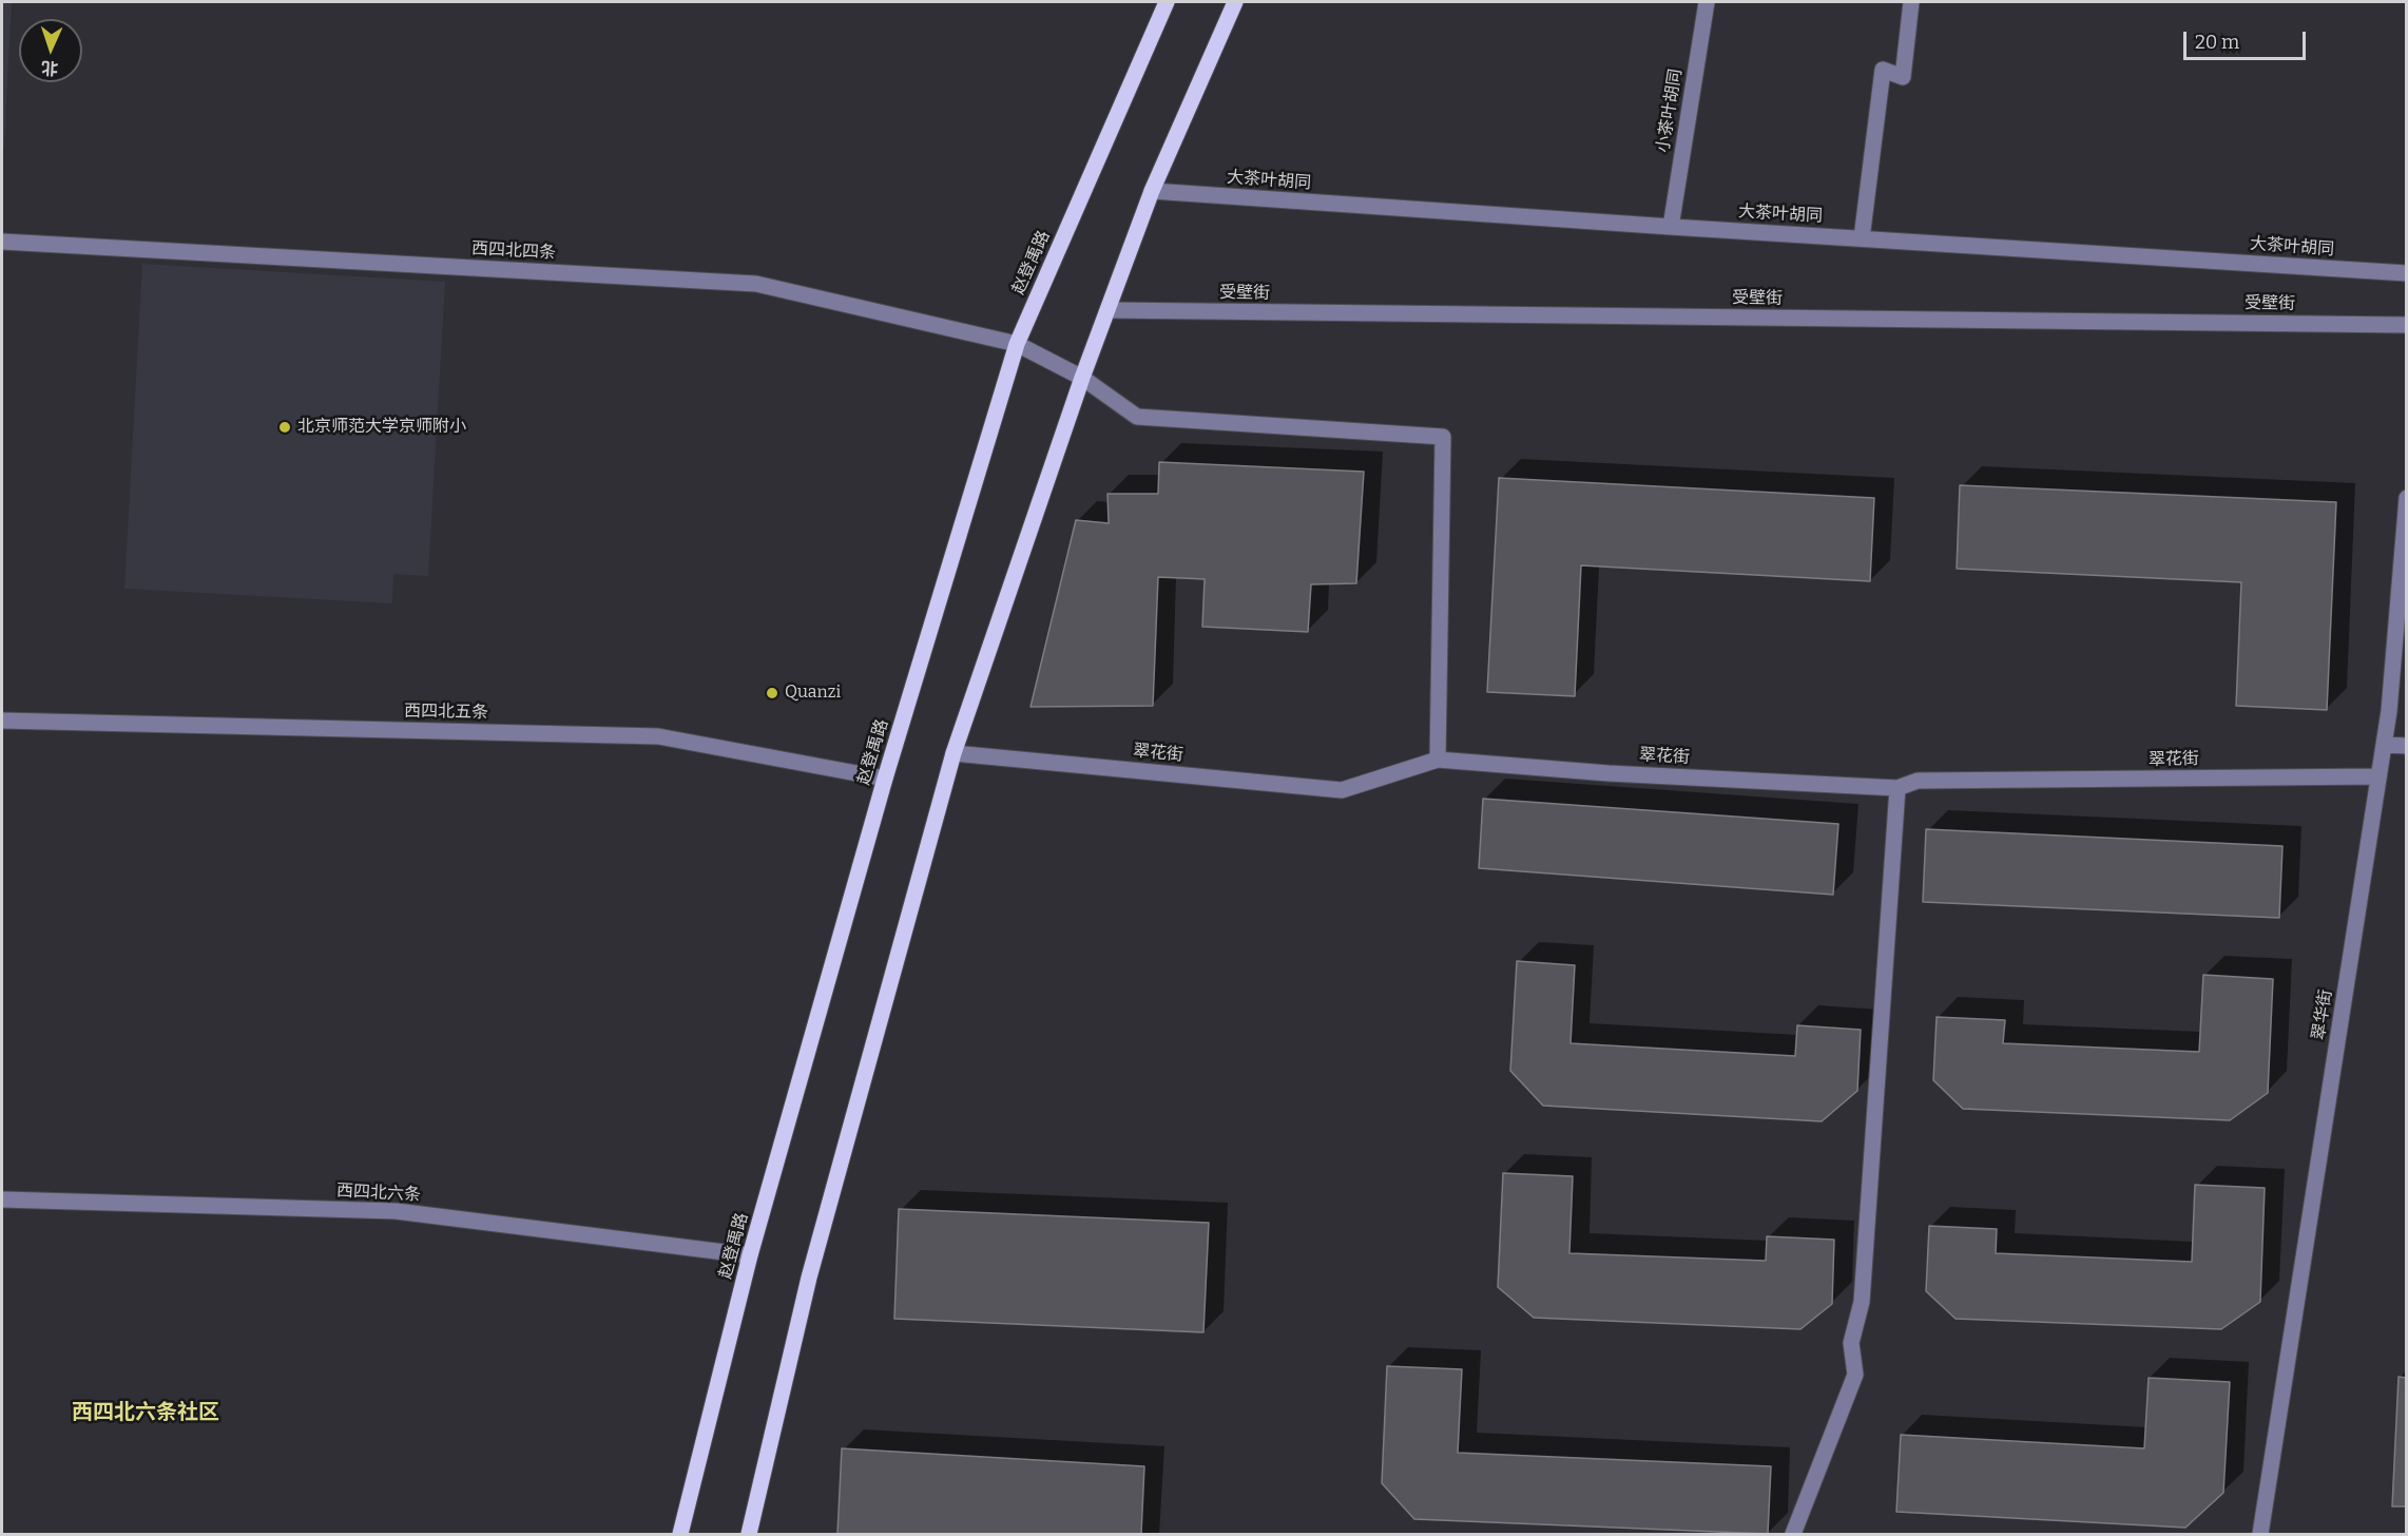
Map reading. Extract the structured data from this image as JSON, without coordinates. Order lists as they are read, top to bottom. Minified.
{"streets":{"main road":["赵登禹路"],"street":["小茶叶胡同","大茶叶胡同","西四北四条","受壁街","西四北五条","翠花街","翠华街","西四北六条"]},"crossings":[["小茶叶胡同","大茶叶胡同"],["西四北四条","赵登禹路"],["西四北四条","翠花街"],["赵登禹路","西四北五条"],["赵登禹路","西四北六条"],["翠花街","翠华街"]],"districts":["西四北六条社区"],"places":["北京师范大学京师附小","Quanzi"],"scale_bar":"20 m","north":"bottom"}
